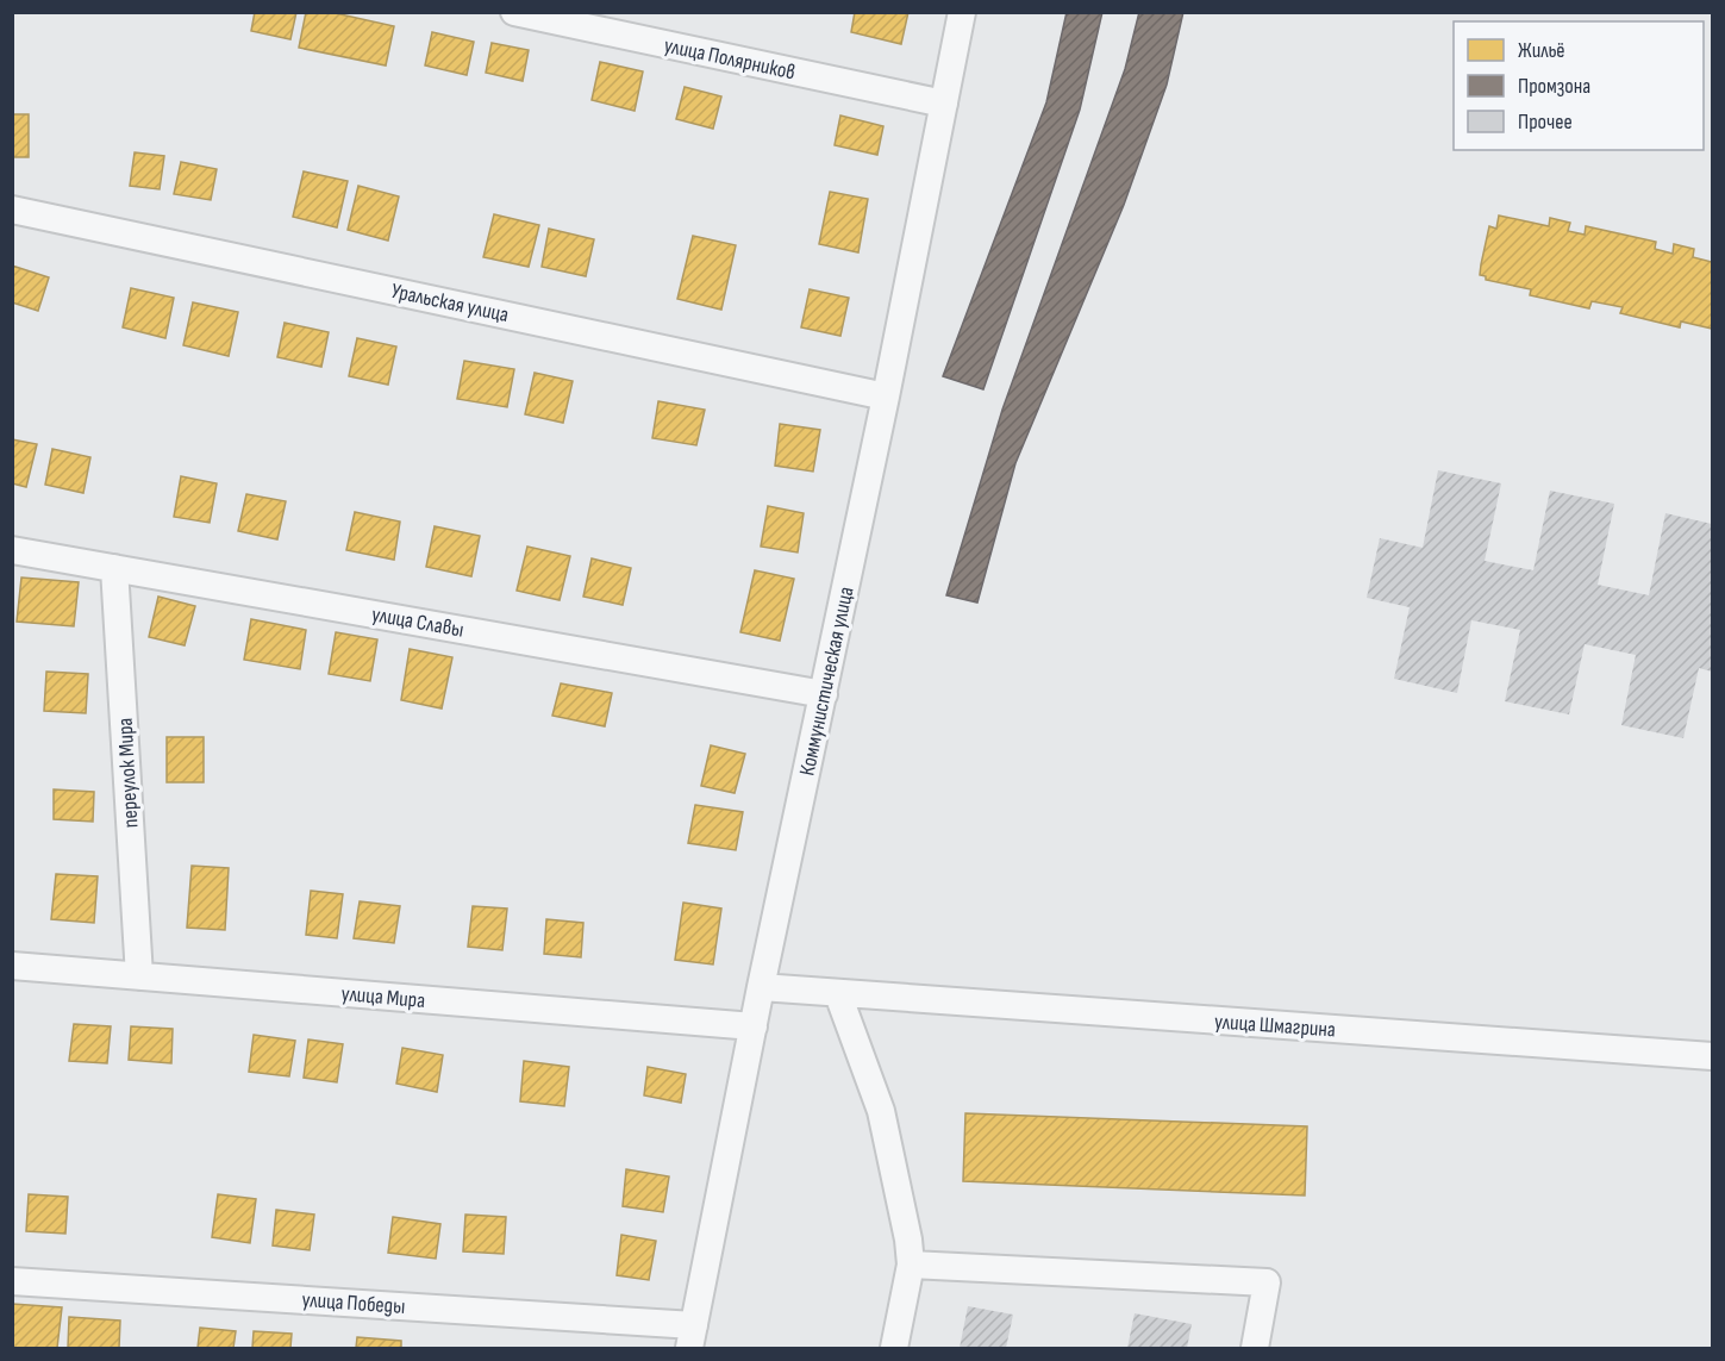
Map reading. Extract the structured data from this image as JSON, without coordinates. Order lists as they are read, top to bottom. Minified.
{"streets":{"street":["улица Полярников","Уральская улица","улица Славы","Коммунистическая улица","переулок Мира","улица Мира","улица Шмагрина","улица Победы"]},"crossings":[["улица Полярников","Коммунистическая улица"],["Уральская улица","Коммунистическая улица"],["улица Славы","Коммунистическая улица"],["улица Славы","переулок Мира"],["Коммунистическая улица","улица Мира"],["Коммунистическая улица","улица Шмагрина"],["Коммунистическая улица","улица Победы"],["переулок Мира","улица Мира"]],"legend":["Жильё","Промзона","Прочее"]}
